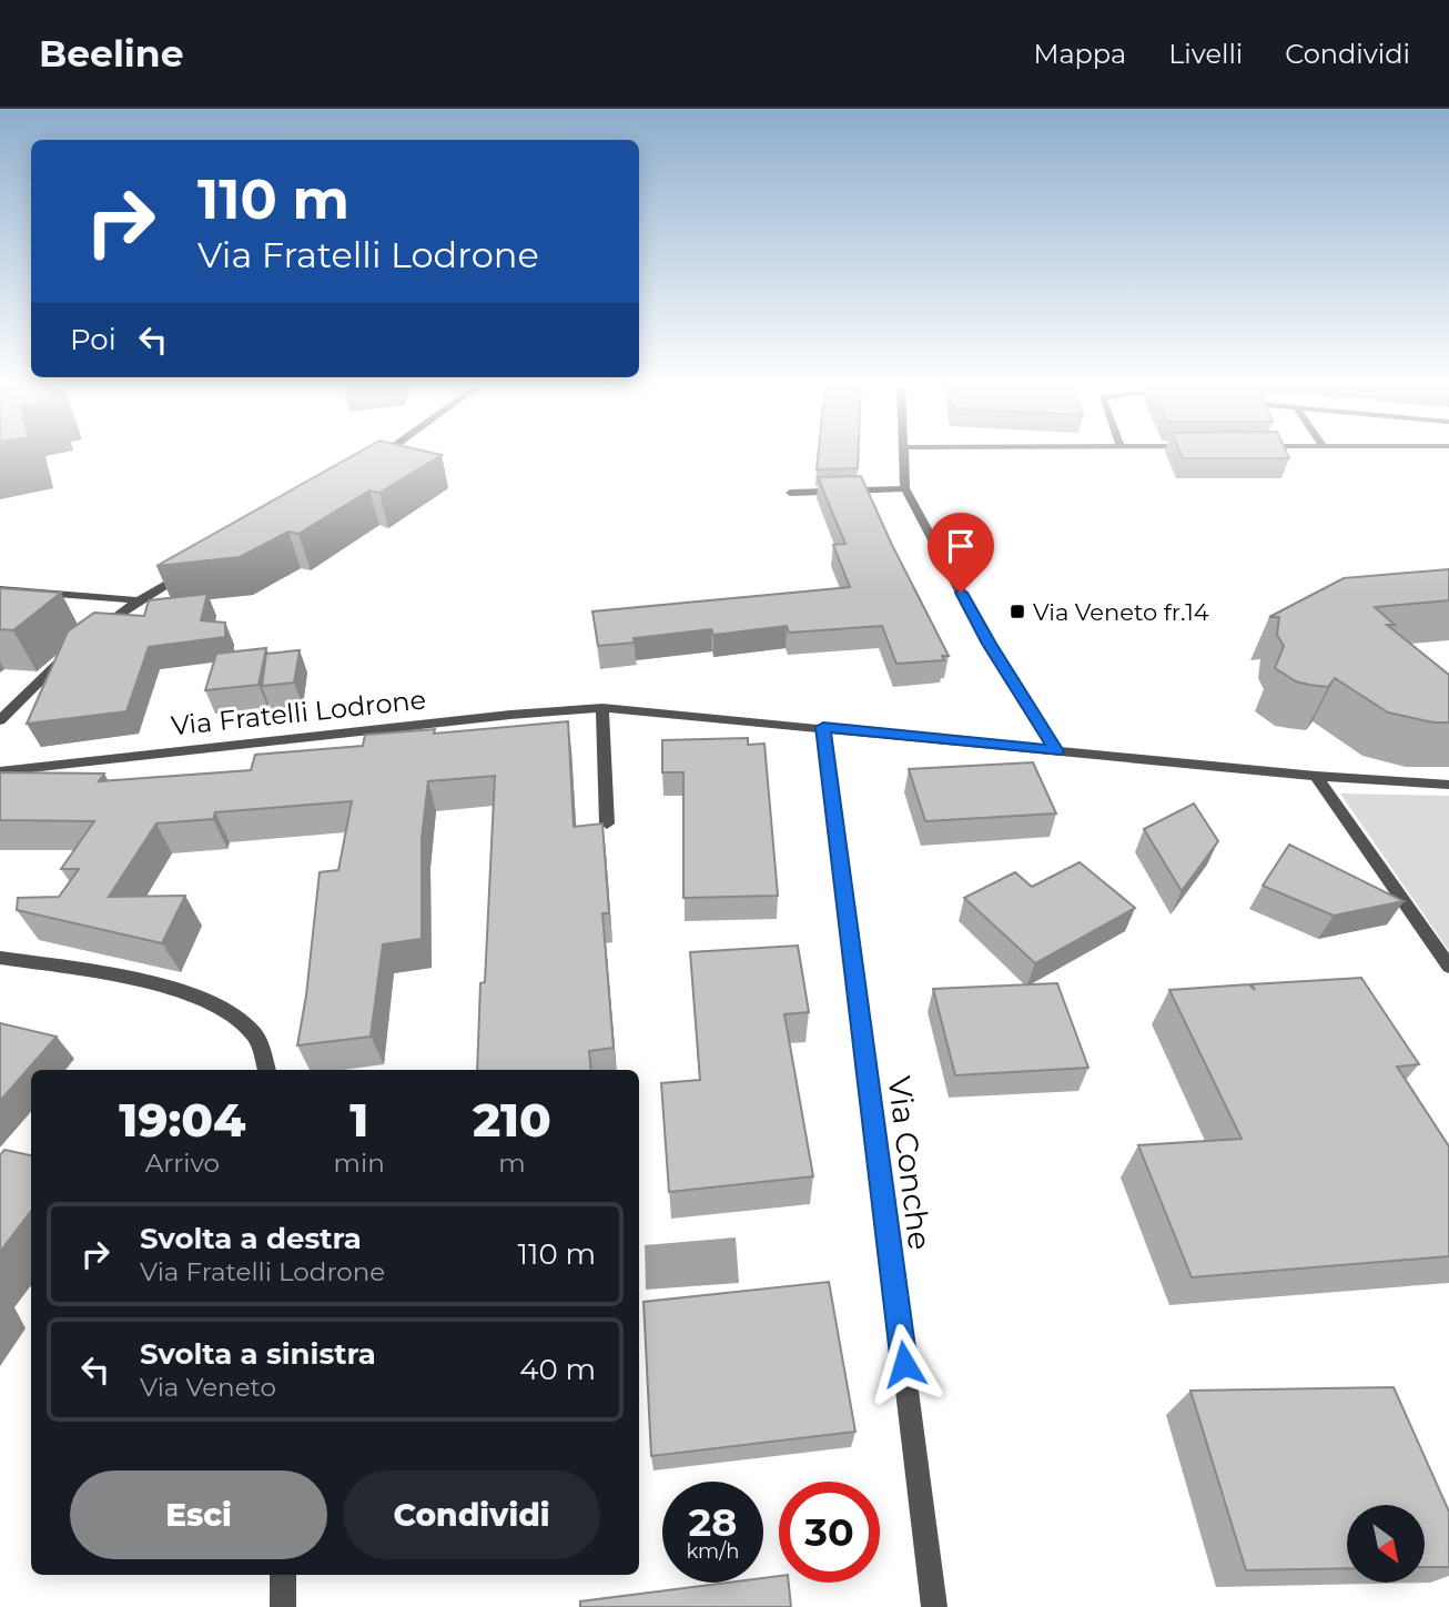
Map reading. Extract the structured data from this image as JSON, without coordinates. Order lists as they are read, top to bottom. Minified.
{"streets":{"street":["Via Fratelli Lodrone","Via Conche"]},"crossings":[["Via Fratelli Lodrone","Via Conche"]],"places":{"transit":["Via Veneto fr.14"]},"north":"bottom right","page":{"header":"Beeline","nav":["Mappa","Livelli","Condividi"],"turn":["110 m","Via Fratelli Lodrone"],"then":"Poi","eta":["19:04","Arrivo","1","min","210","m"],"list":[{"name":"Svolta a destra","note":"Via Fratelli Lodrone","value":"110 m"},{"name":"Svolta a sinistra","note":"Via Veneto","value":"40 m"}],"buttons":["Esci","Condividi"],"speed":"28 km/h","limit":"30"}}
